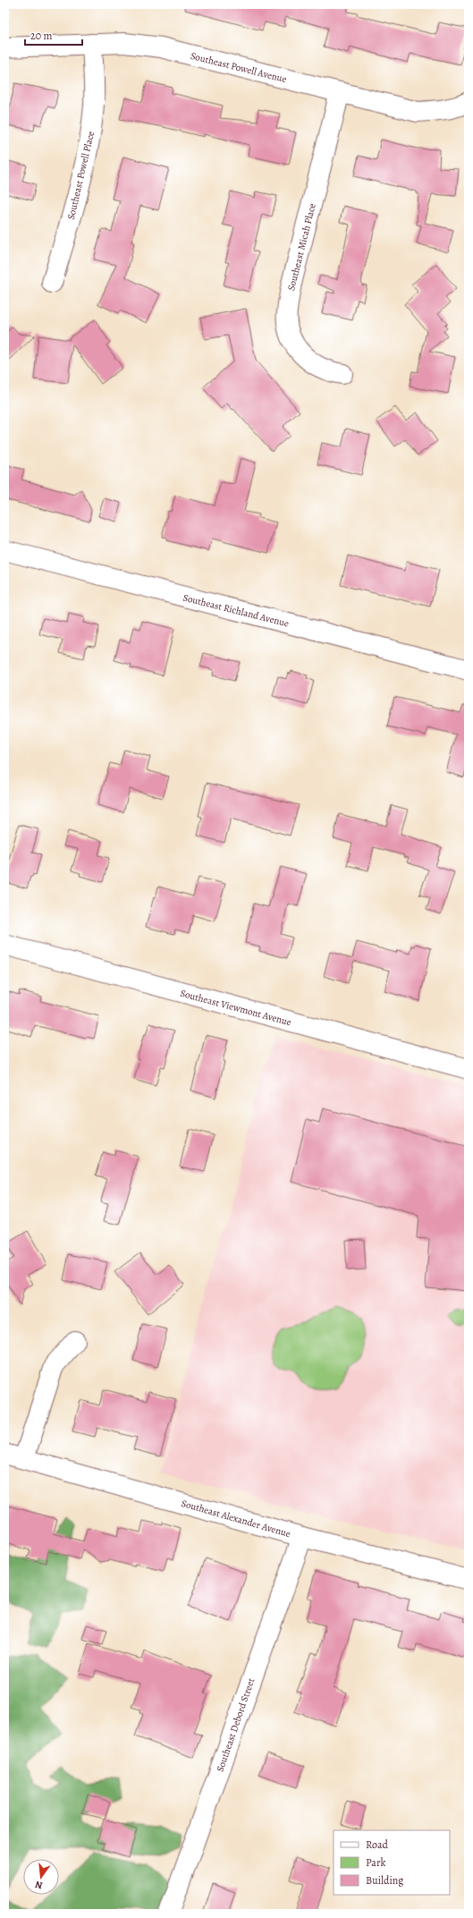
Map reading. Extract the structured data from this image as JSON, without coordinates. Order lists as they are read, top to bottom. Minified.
{"streets":{"street":["Southeast Powell Avenue","Southeast Powell Place","Southeast Micah Place","Southeast Richland Avenue","Southeast Viewmont Avenue","Southeast Alexander Avenue","Southeast Debord Street"]},"crossings":[["Southeast Powell Avenue","Southeast Powell Place"],["Southeast Powell Avenue","Southeast Micah Place"],["Southeast Alexander Avenue","Southeast Debord Street"]],"legend":["Road","Park","Building"],"scale_bar":"20 m","north":"bottom"}
